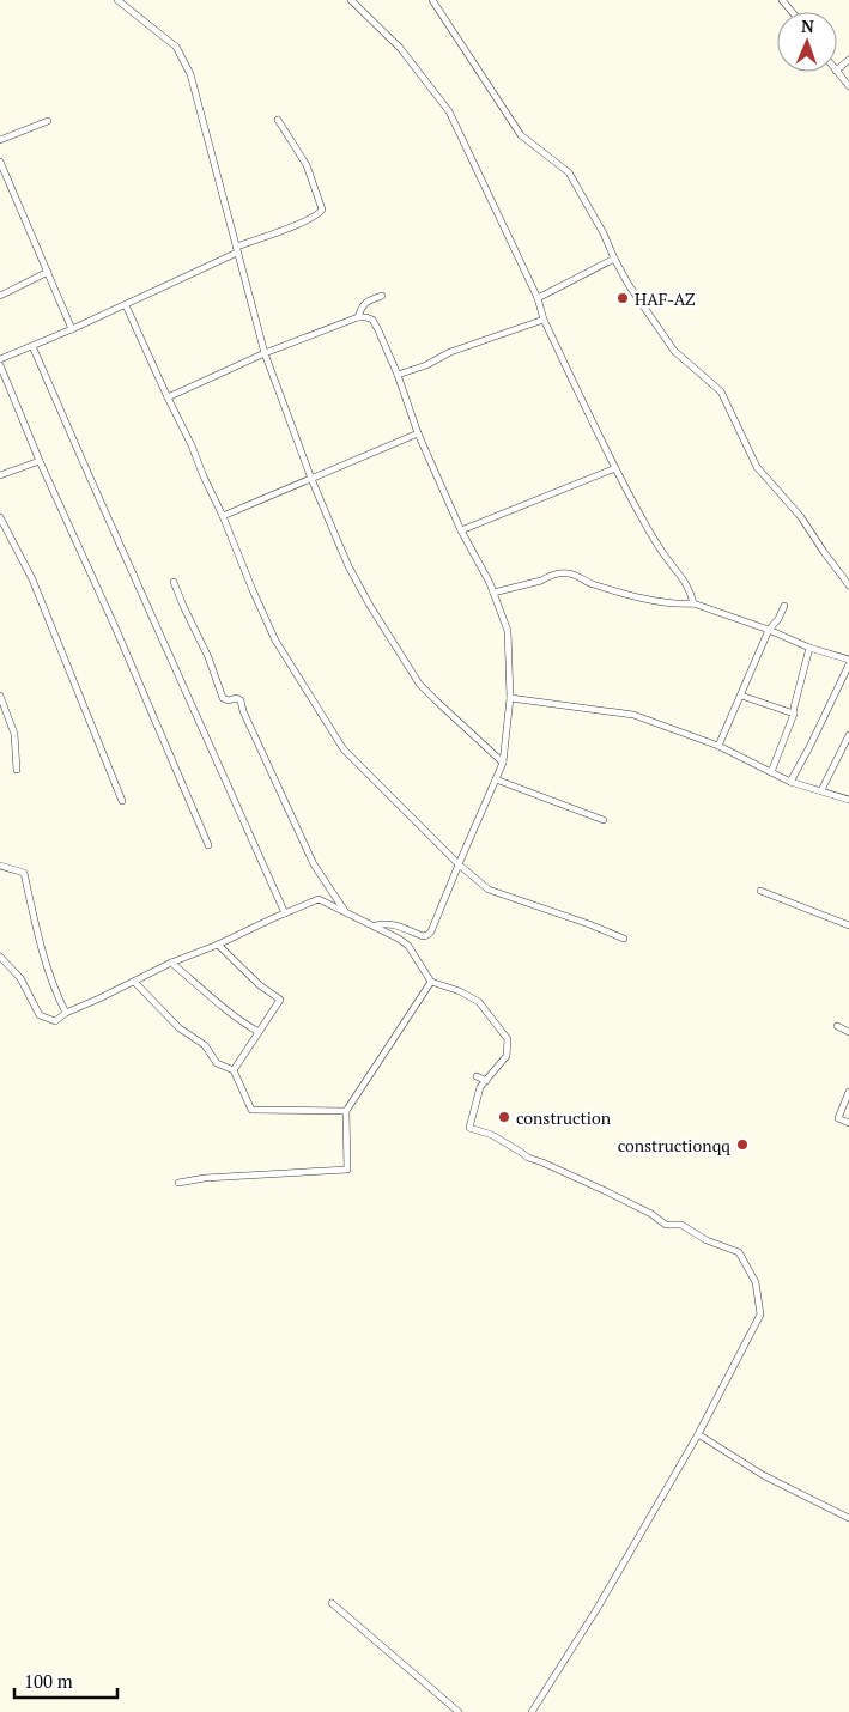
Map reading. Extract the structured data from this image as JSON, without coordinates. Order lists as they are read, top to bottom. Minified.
{"places":["HAF-AZ","construction","constructionqq"],"scale_bar":"100 m","north":"top"}
